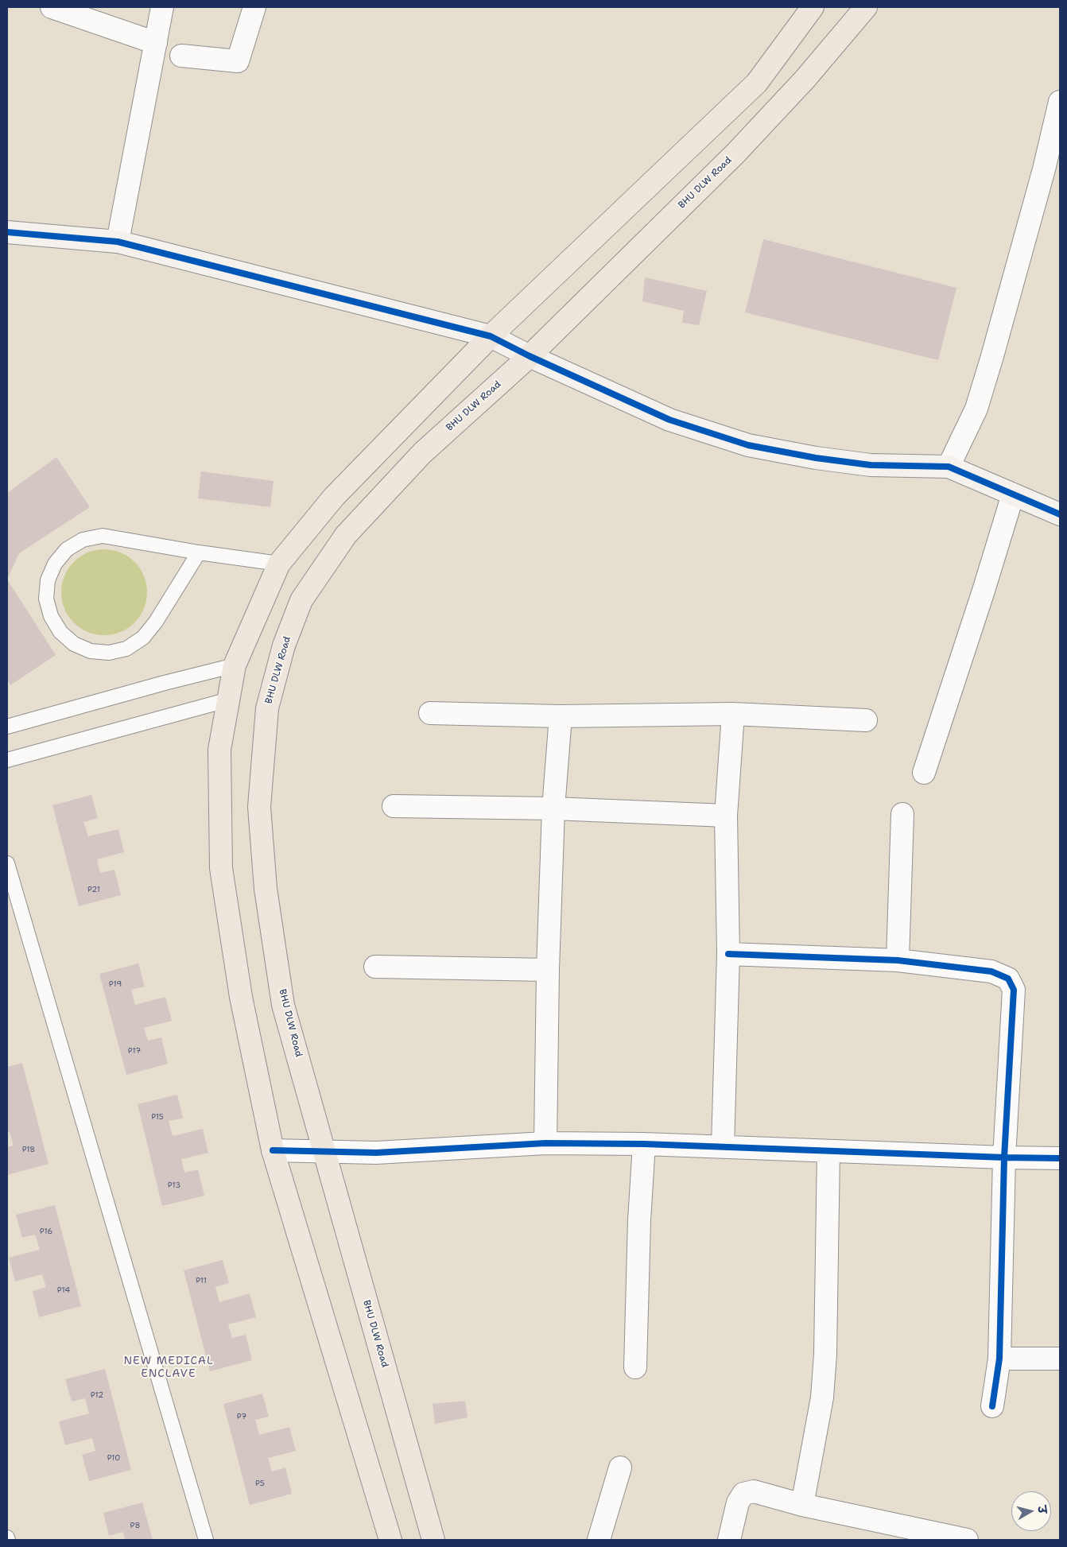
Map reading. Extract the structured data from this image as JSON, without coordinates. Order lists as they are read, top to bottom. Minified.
{"streets":{"main road":["BHU DLW Road"]},"districts":["NEW MEDICAL ENCLAVE"],"house_numbers":["P21","P19","P17","P15","P18","P13","P16","P11","P14","P12","P7","P10","P5","P8"],"north":"right"}
